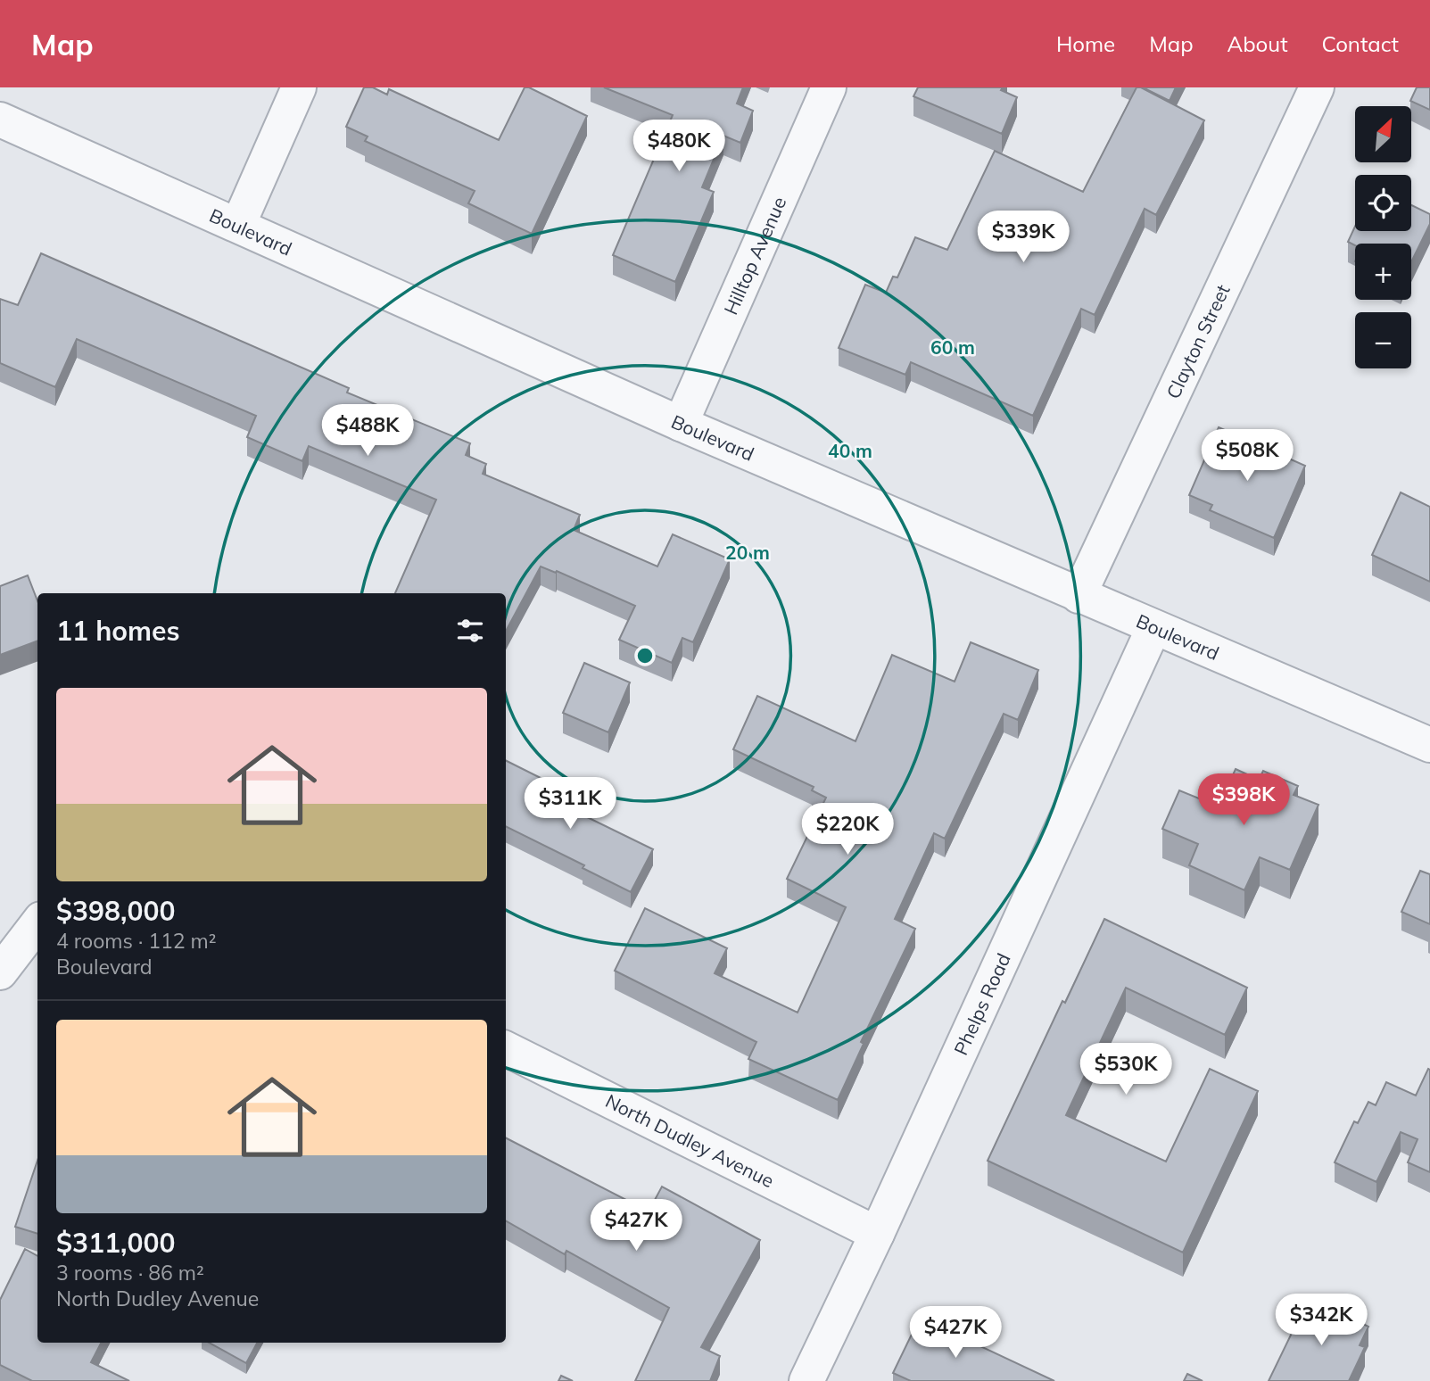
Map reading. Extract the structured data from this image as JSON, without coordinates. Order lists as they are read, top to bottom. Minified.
{"streets":{"street":["Boulevard","Hilltop Avenue","Clayton Street","Phelps Road","North Dudley Avenue"]},"crossings":[["Boulevard","Hilltop Avenue"],["Boulevard","Clayton Street"],["Boulevard","Phelps Road"],["Phelps Road","North Dudley Avenue"]],"north":"top right","page":{"header":"Map","nav":["Home","Map","About","Contact"],"map_buttons":["+","−"],"price":["$480K","$339K","$488K","$508K","$398K","$311K","$220K","$530K","$427K","$342K","$427K"],"heading":"11 homes","list":[{"name":"$398,000","note":"4 rooms · 112 m² · Boulevard"},{"name":"$311,000","note":"3 rooms · 86 m² · North Dudley Avenue"}]},"rings":["60 m","40 m","20 m"]}
